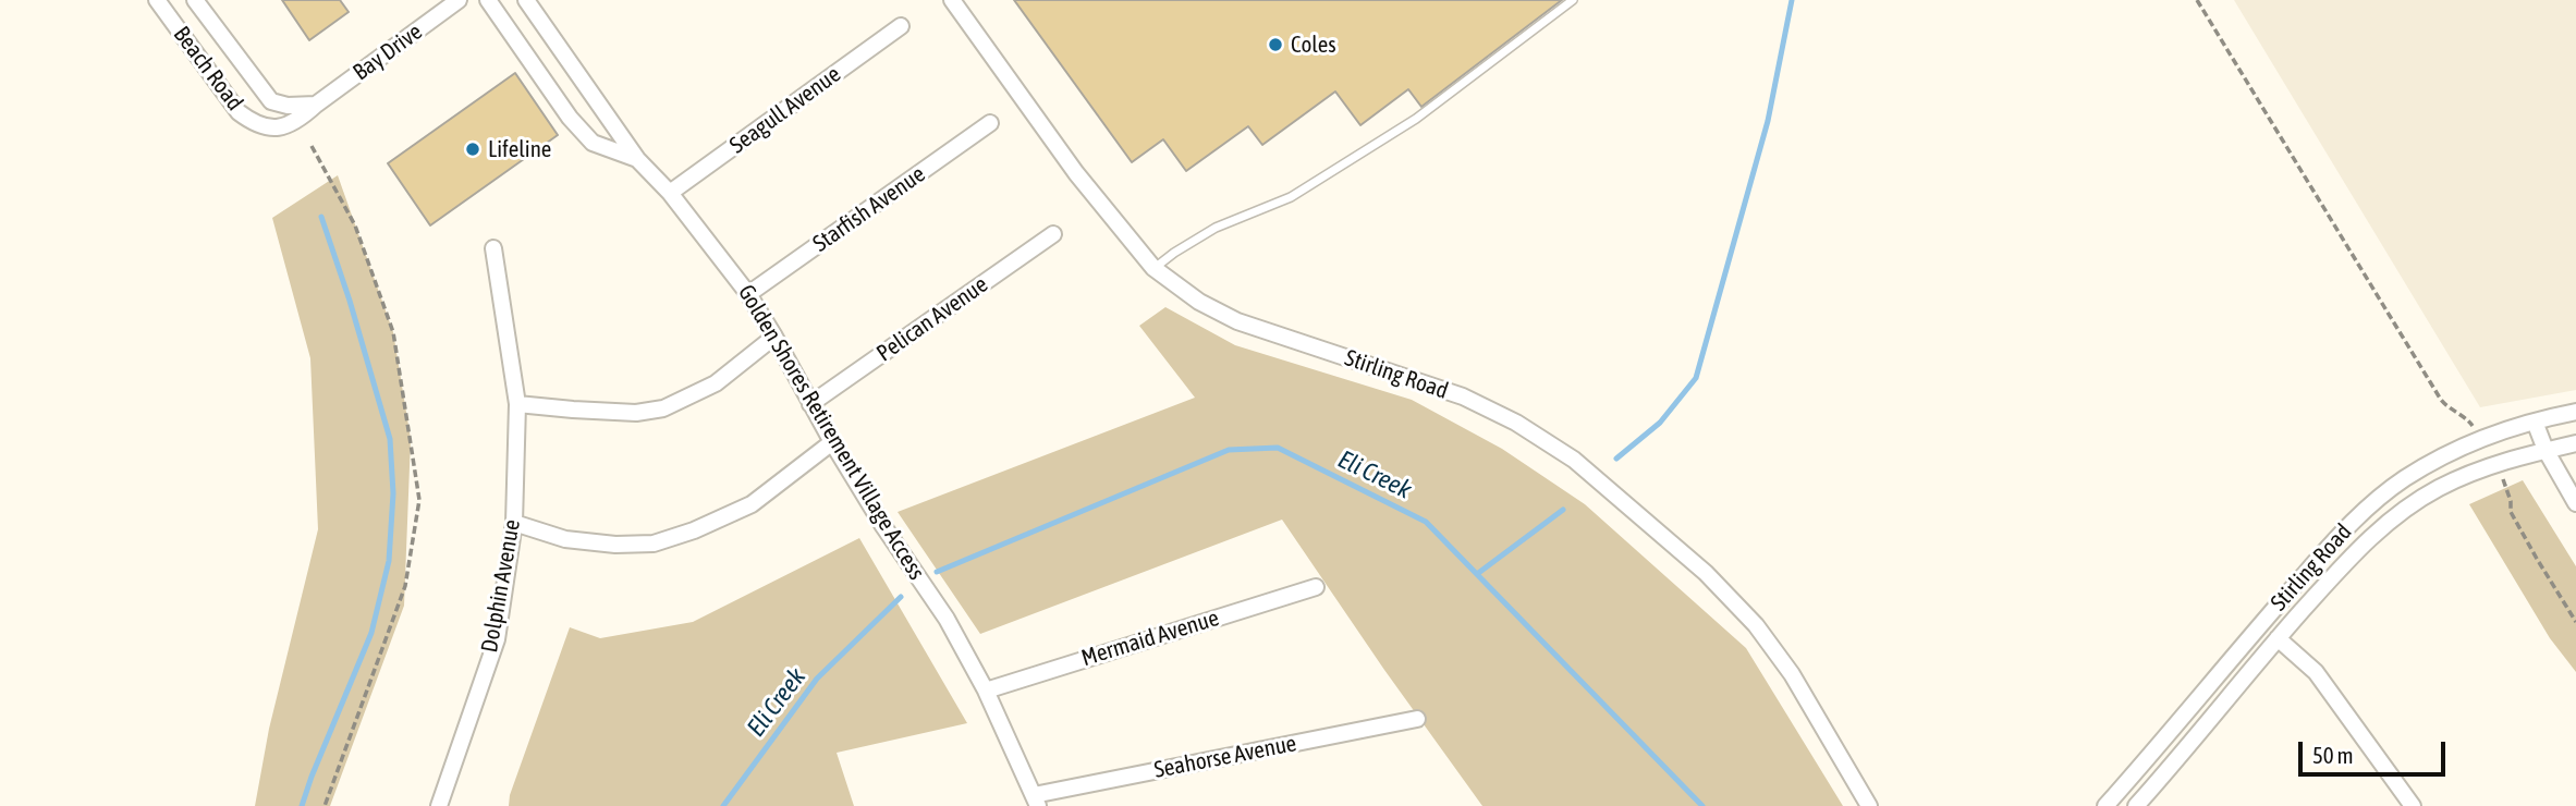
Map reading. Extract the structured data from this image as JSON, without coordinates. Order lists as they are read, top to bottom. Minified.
{"streets":{"street":["Bay Drive","Beach Road","Seagull Avenue","Starfish Avenue","Pelican Avenue","Stirling Road","Golden Shores Retirement Village Access","Dolphin Avenue","Mermaid Avenue","Seahorse Avenue"]},"crossings":[["Bay Drive","Beach Road"],["Seagull Avenue","Golden Shores Retirement Village Access"],["Starfish Avenue","Golden Shores Retirement Village Access"],["Pelican Avenue","Golden Shores Retirement Village Access"],["Golden Shores Retirement Village Access","Mermaid Avenue"],["Golden Shores Retirement Village Access","Seahorse Avenue"]],"water":["Eli Creek"],"places":["Coles","Lifeline"],"scale_bar":"50 m"}
